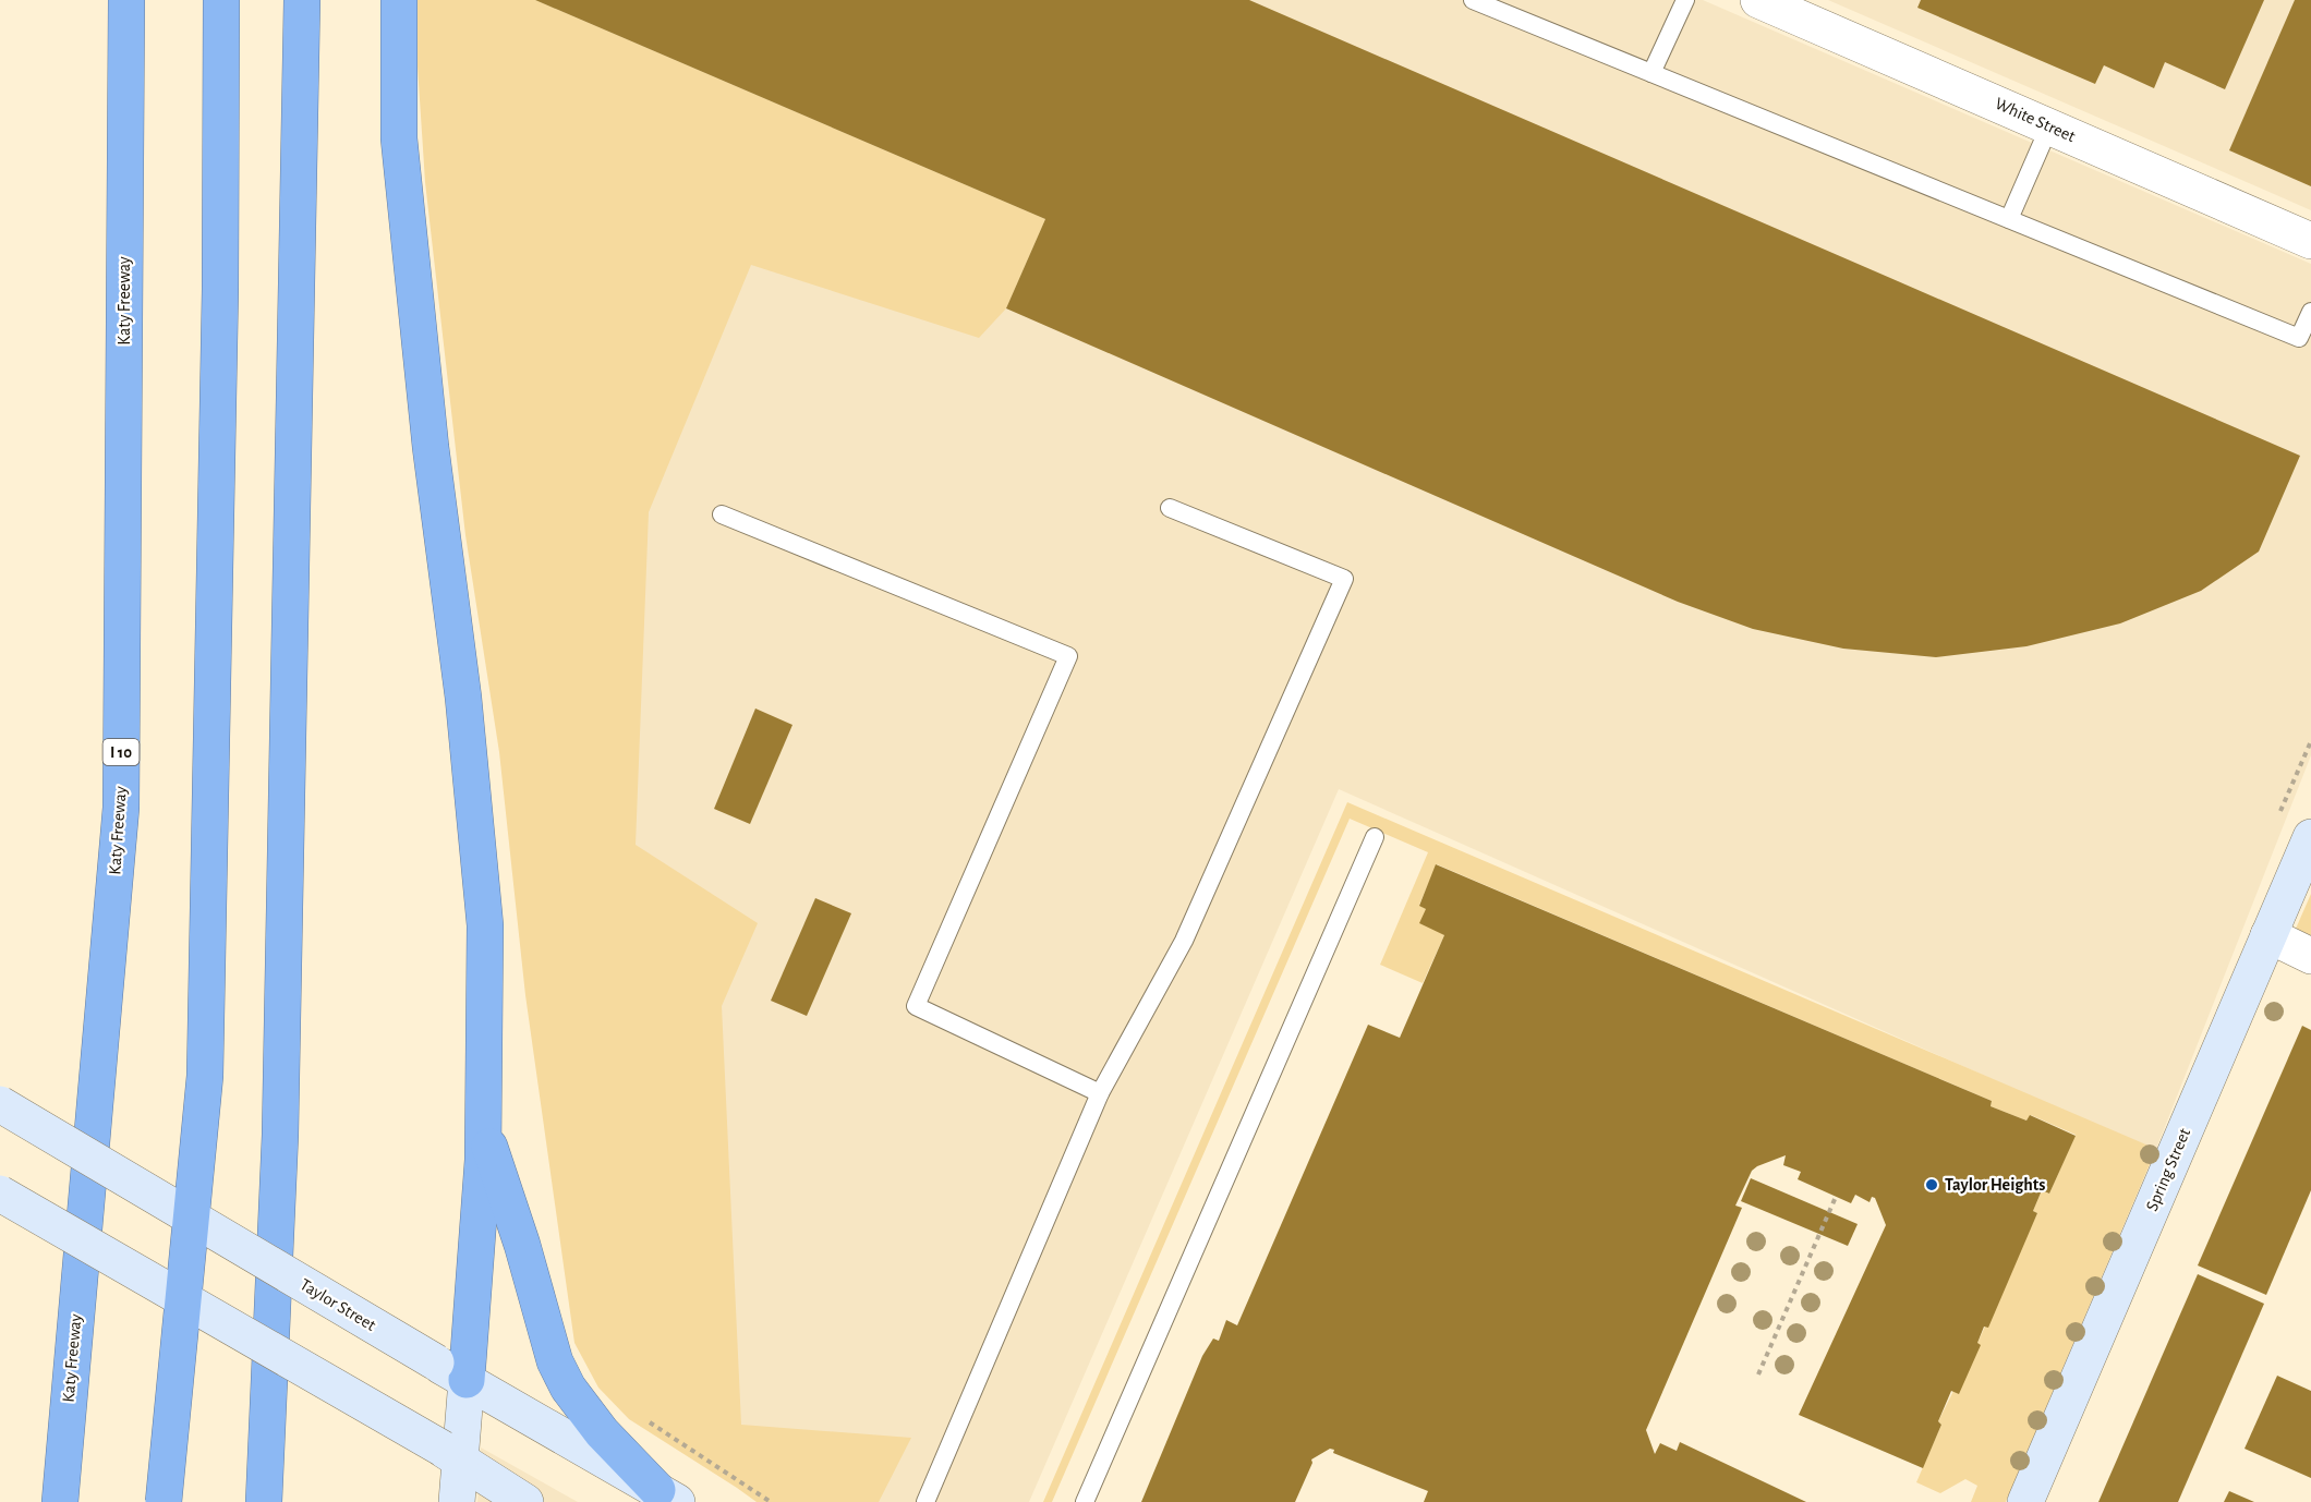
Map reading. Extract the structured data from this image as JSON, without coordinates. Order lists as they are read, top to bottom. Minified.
{"streets":{"highway":["Katy Freeway","I 10"],"main road":["Spring Street","Taylor Street"],"street":["White Street"]},"places":["Taylor Heights"]}
